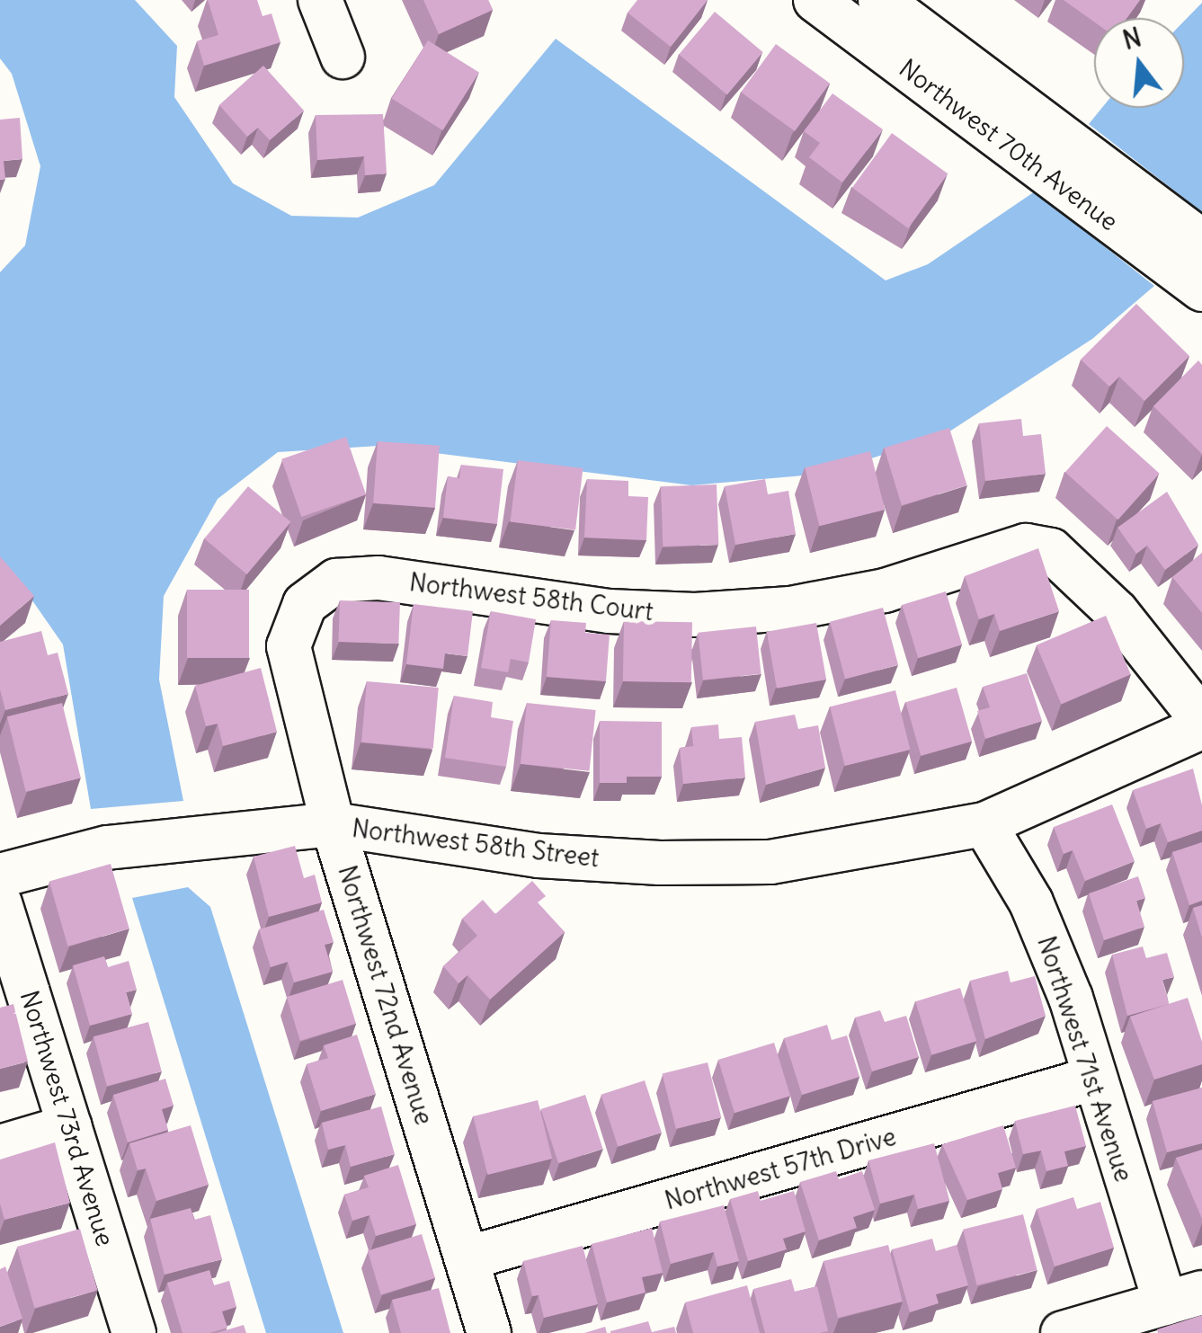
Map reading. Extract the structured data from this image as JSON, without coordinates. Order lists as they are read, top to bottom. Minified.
{"streets":{"street":["Northwest 70th Avenue","Northwest 58th Court","Northwest 58th Street","Northwest 72nd Avenue","Northwest 71st Avenue","Northwest 73rd Avenue","Northwest 57th Drive"]},"crossings":[["Northwest 58th Court","Northwest 58th Street"],["Northwest 58th Court","Northwest 72nd Avenue"],["Northwest 58th Street","Northwest 72nd Avenue"],["Northwest 58th Street","Northwest 71st Avenue"],["Northwest 72nd Avenue","Northwest 57th Drive"],["Northwest 71st Avenue","Northwest 57th Drive"]],"north":"top"}
